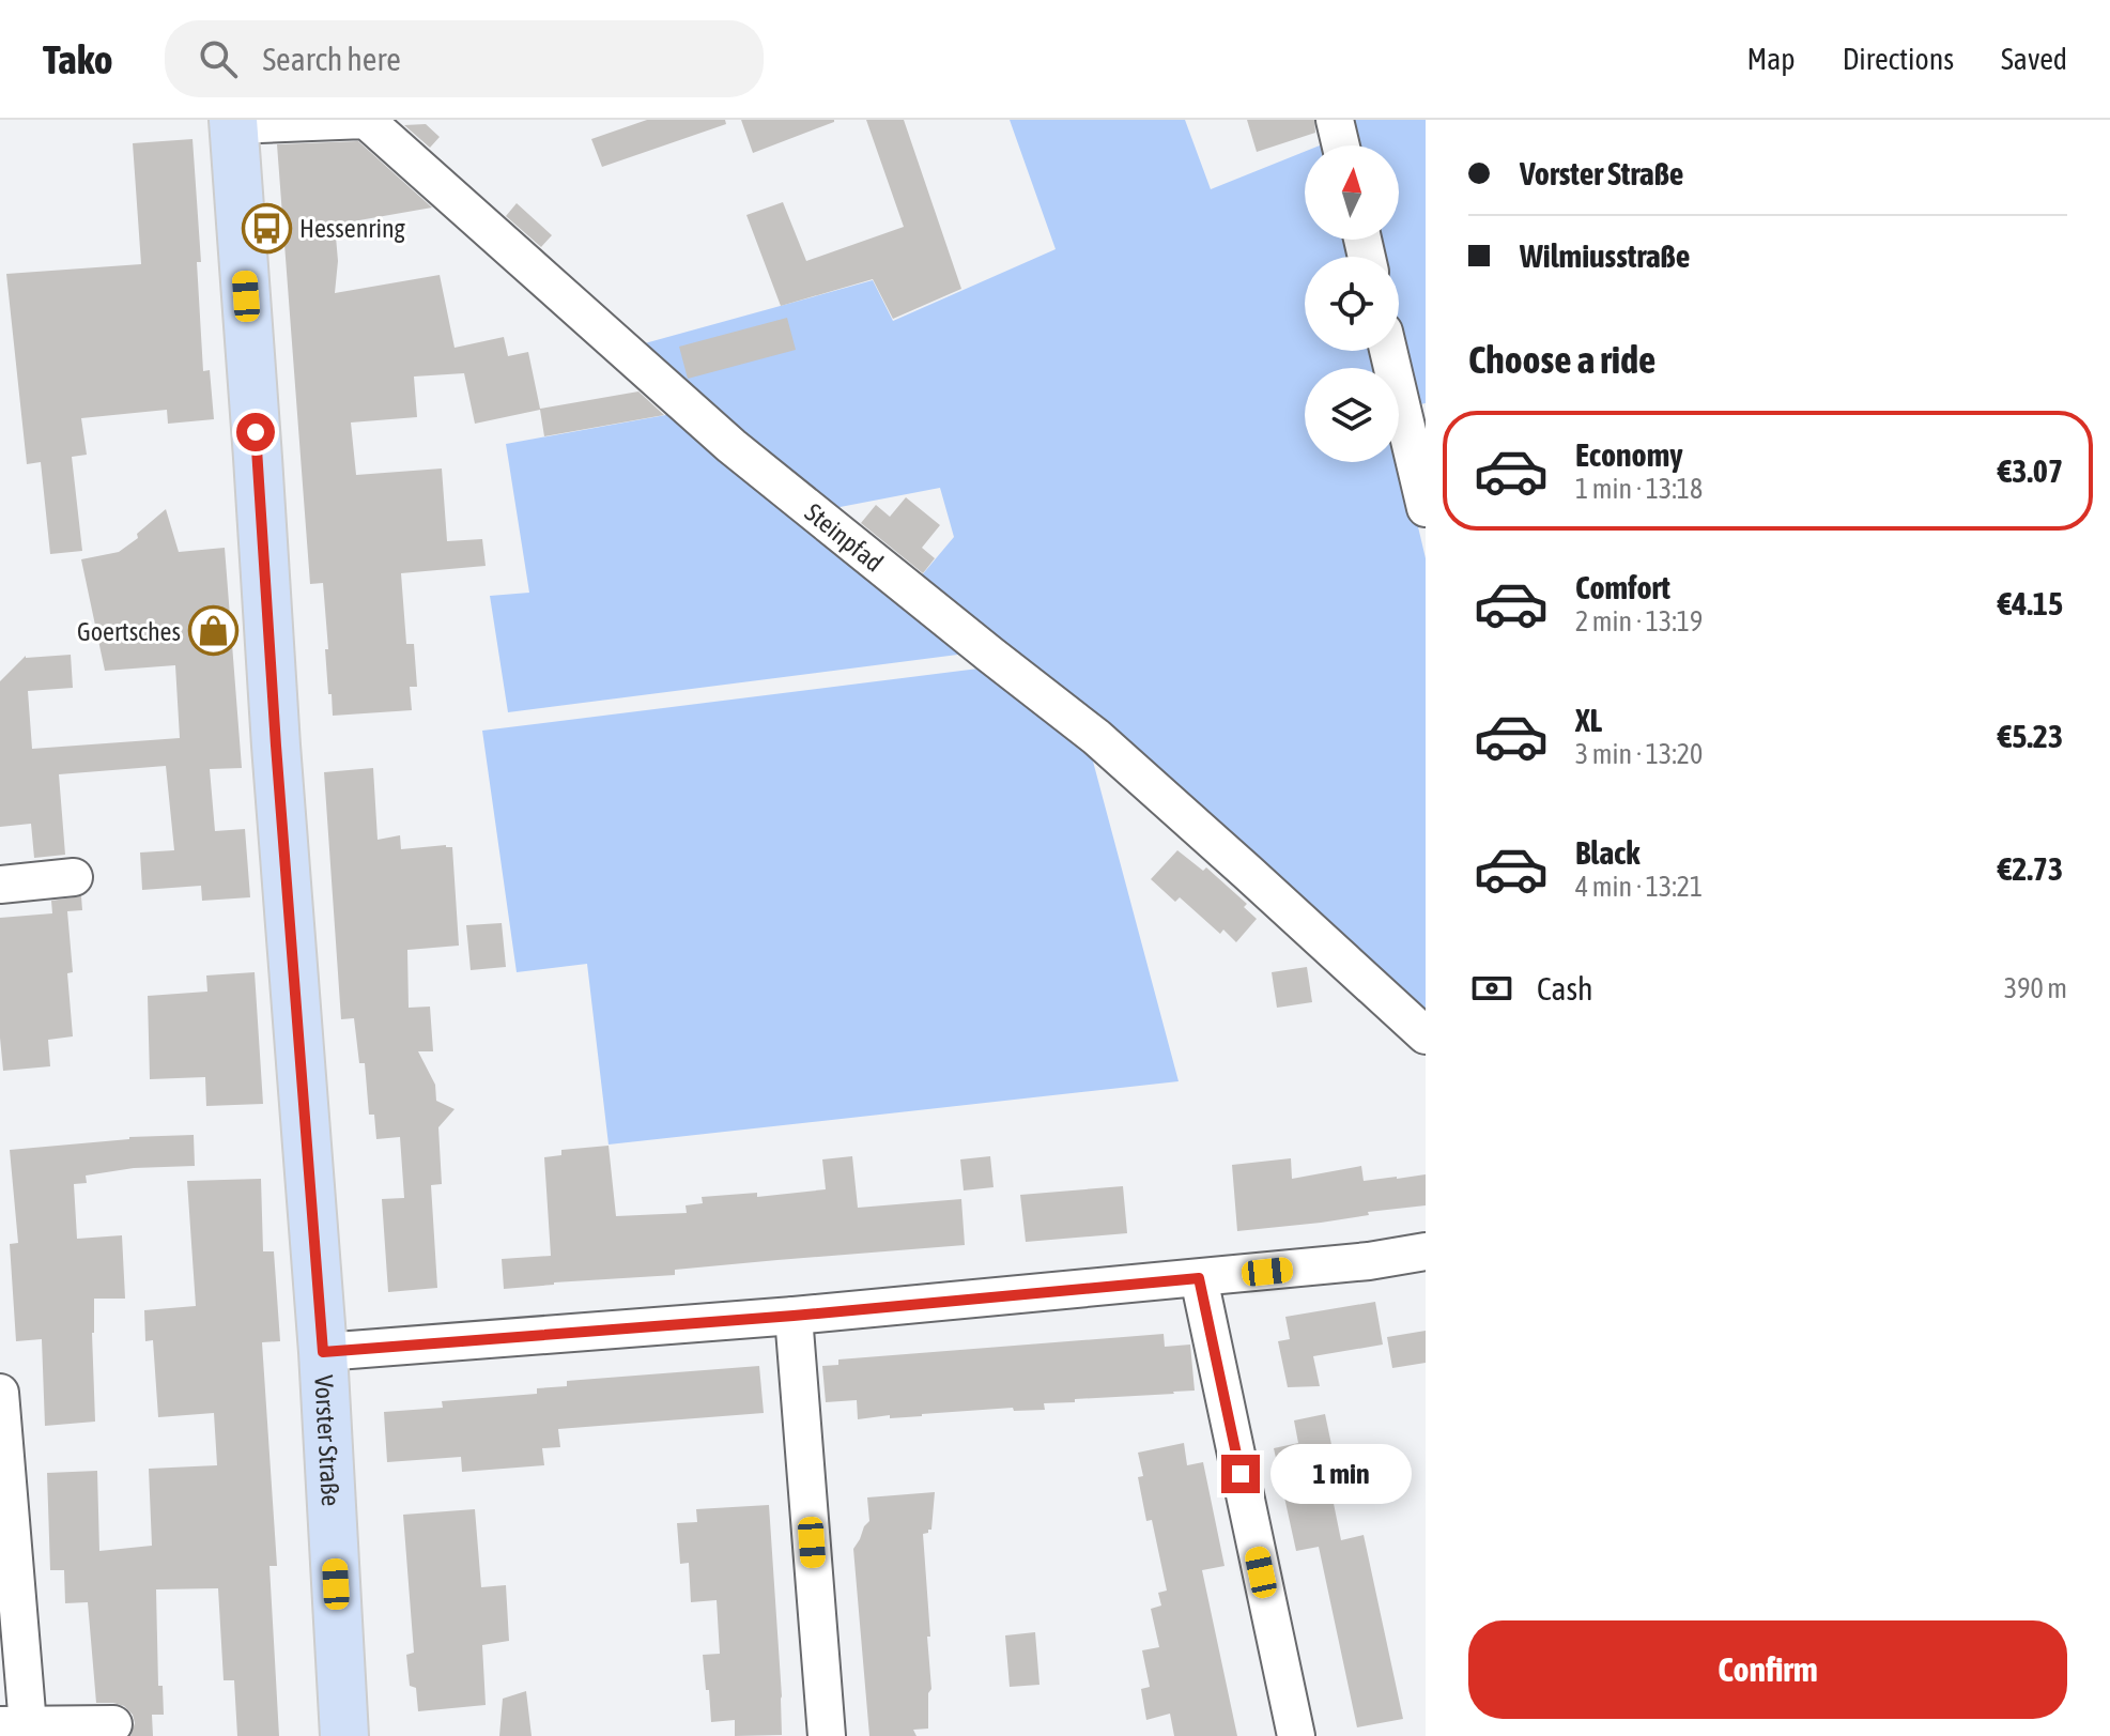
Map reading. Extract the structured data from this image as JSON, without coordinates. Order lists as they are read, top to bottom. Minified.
{"streets":{"main road":["Vorster Straße"],"street":["Steinpfad"]},"crossings":[["Steinpfad","Vorster Straße"]],"places":{"bus stop":["Hessenring"],"shop":["Goertsches"]},"north":"top","page":{"header":"Tako","search":"Search here","nav":["Map","Directions","Saved"],"banner":["Vorster Straße","Wilmiusstraße"],"heading":"Choose a ride","list":[{"name":"Economy","note":"1 min · 13:18","value":"€3.07"},{"name":"Comfort","note":"2 min · 13:19","value":"€4.15"},{"name":"XL","note":"3 min · 13:20","value":"€5.23"},{"name":"Black","note":"4 min · 13:21","value":"€2.73"}],"pay":["Cash","390 m"],"bubble":"1 min","buttons":"Confirm"}}
